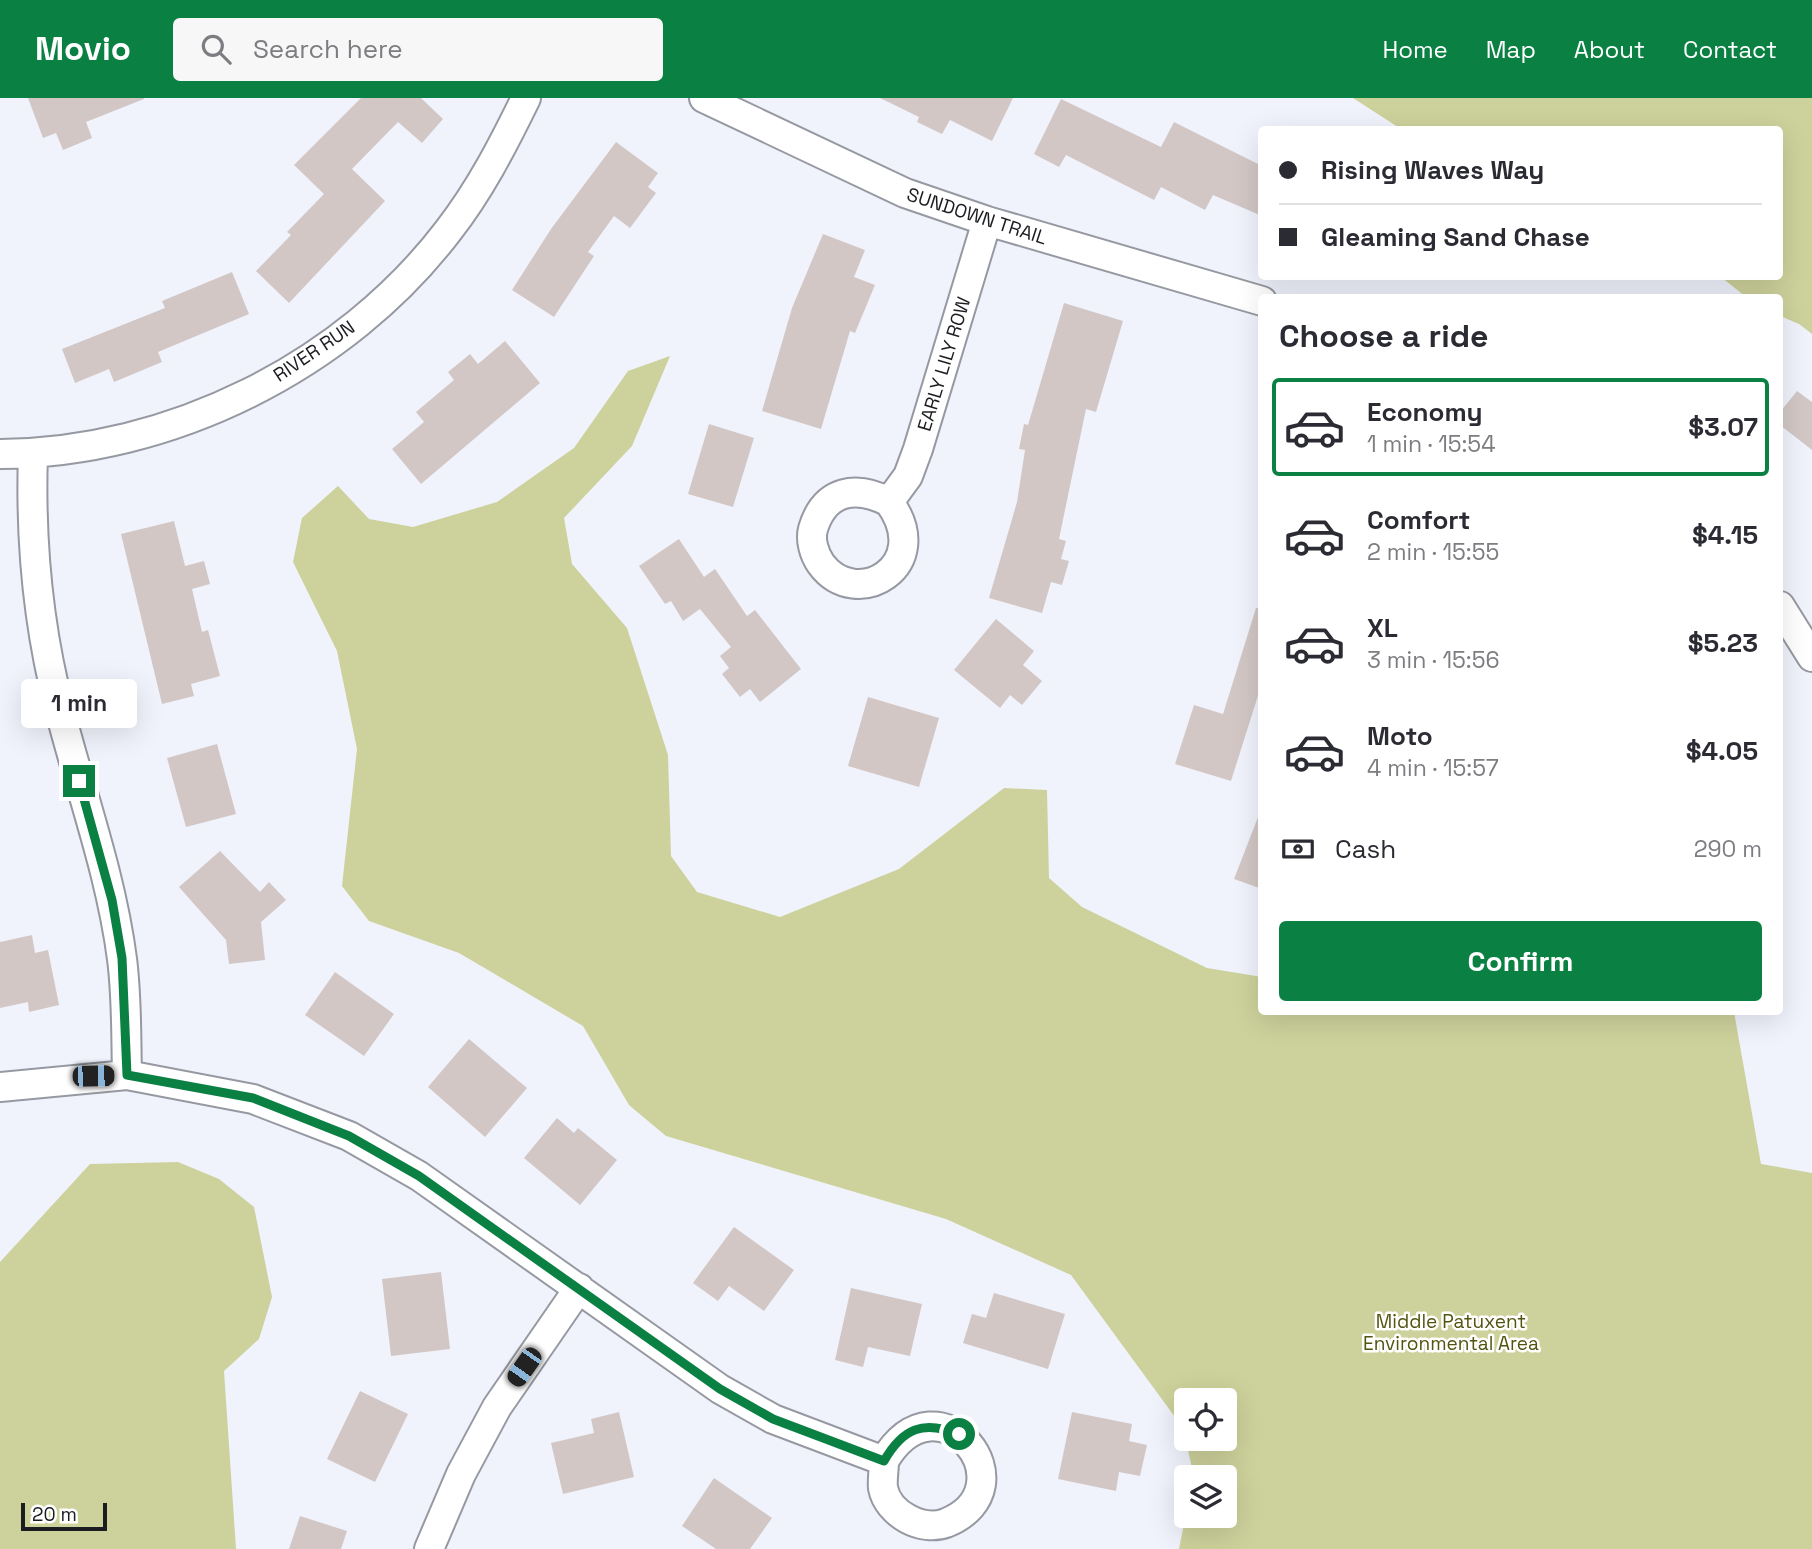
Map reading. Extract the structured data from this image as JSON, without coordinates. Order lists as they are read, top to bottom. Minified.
{"streets":{"street":["SUNDOWN TRAIL","RIVER RUN","EARLY LILY ROW"]},"crossings":[["SUNDOWN TRAIL","EARLY LILY ROW"]],"parks":["Middle Patuxent Environmental Area"],"scale_bar":"20 m","page":{"header":"Movio","search":"Search here","nav":["Home","Map","About","Contact"],"banner":["Rising Waves Way","Gleaming Sand Chase"],"heading":"Choose a ride","list":[{"name":"Economy","note":"1 min · 15:54","value":"$3.07"},{"name":"Comfort","note":"2 min · 15:55","value":"$4.15"},{"name":"XL","note":"3 min · 15:56","value":"$5.23"},{"name":"Moto","note":"4 min · 15:57","value":"$4.05"}],"bubble":"1 min","pay":["Cash","290 m"],"buttons":"Confirm","scale":"20 m"}}
